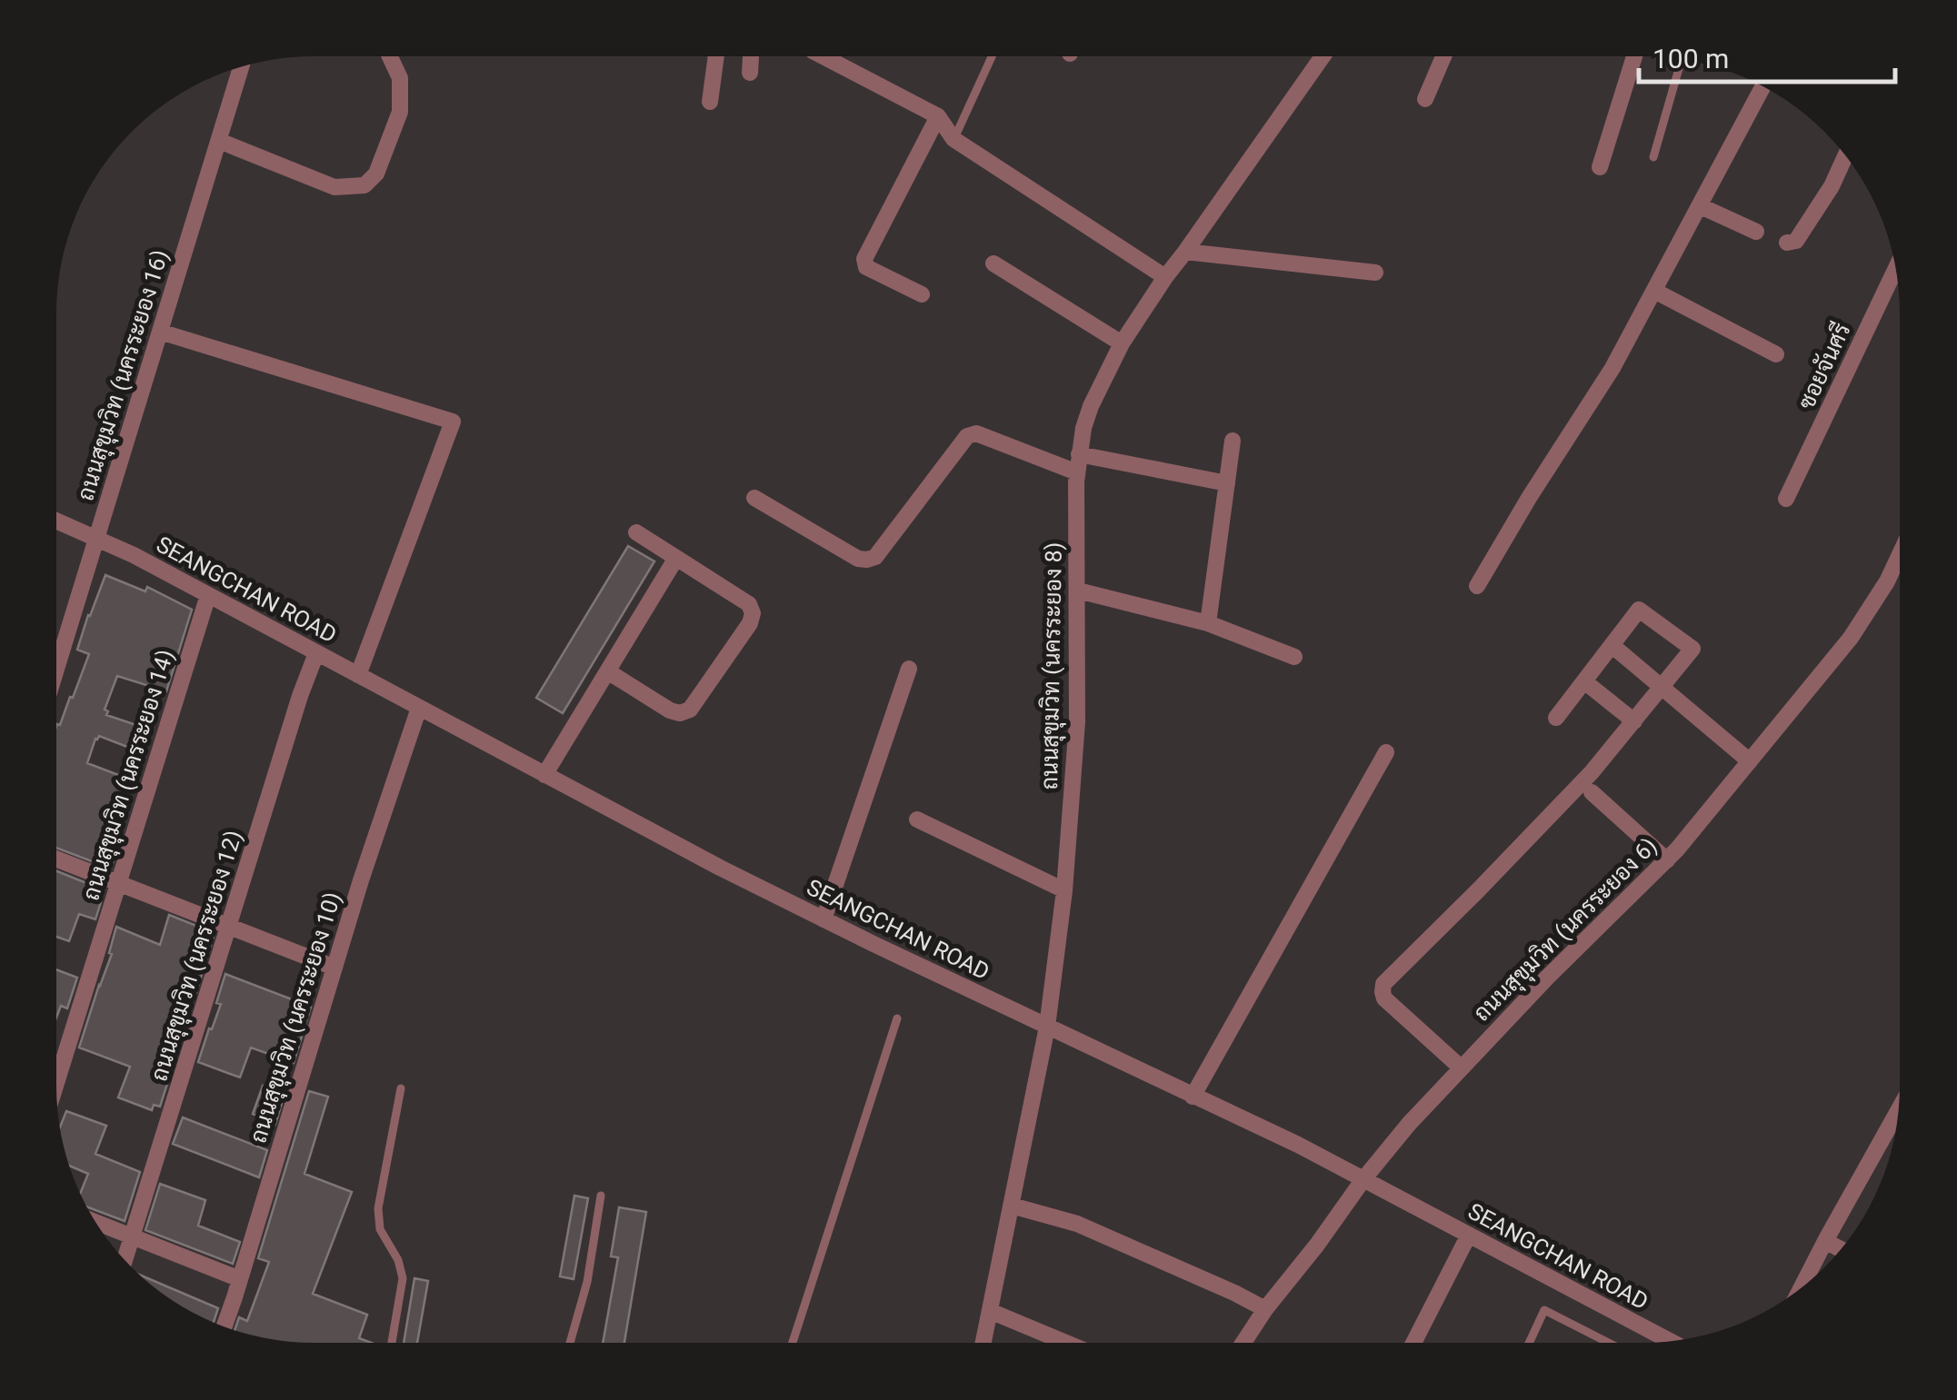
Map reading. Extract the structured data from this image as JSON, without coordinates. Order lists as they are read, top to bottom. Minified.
{"streets":{"street":["ซอยจันศรี","ถนนสุขุมวิท (นครระยอง 16)","SEANGCHAN ROAD","ถนนสุขุมวิท (นครระยอง 8)","ถนนสุขุมวิท (นครระยอง 14)","ถนนสุขุมวิท (นครระยอง 6)","ถนนสุขุมวิท (นครระยอง 12)","ถนนสุขุมวิท (นครระยอง 10)"]},"crossings":[["ถนนสุขุมวิท (นครระยอง 16)","SEANGCHAN ROAD"],["SEANGCHAN ROAD","ถนนสุขุมวิท (นครระยอง 8)"],["SEANGCHAN ROAD","ถนนสุขุมวิท (นครระยอง 14)"],["SEANGCHAN ROAD","ถนนสุขุมวิท (นครระยอง 6)"],["SEANGCHAN ROAD","ถนนสุขุมวิท (นครระยอง 12)"],["SEANGCHAN ROAD","ถนนสุขุมวิท (นครระยอง 10)"]],"scale_bar":"100 m"}
